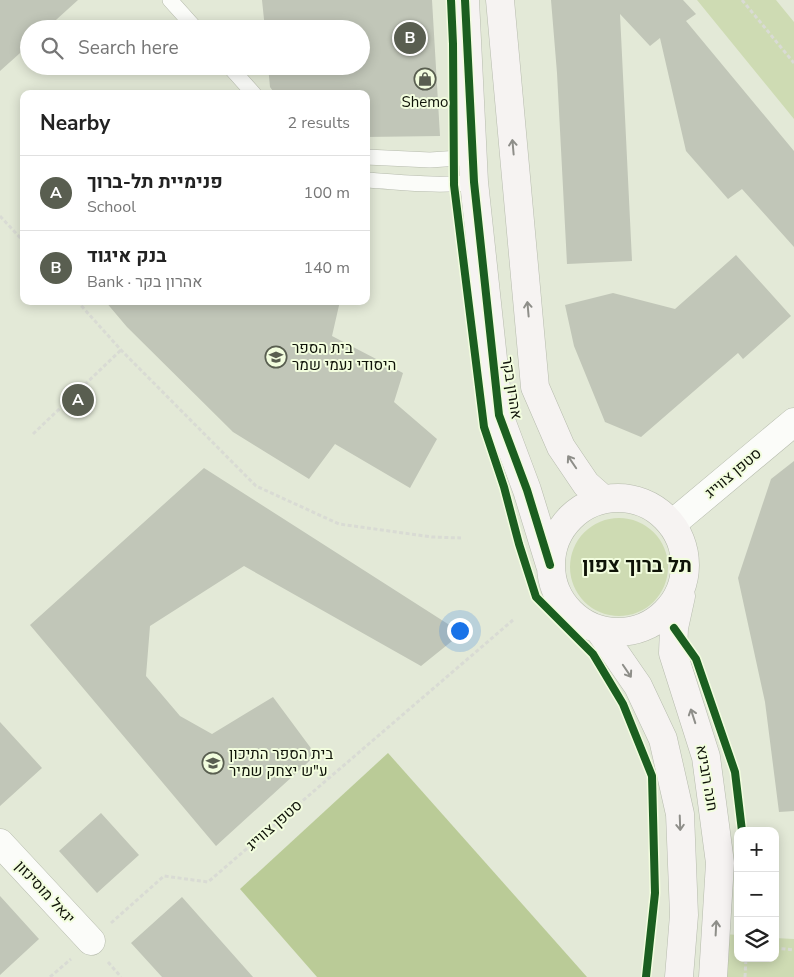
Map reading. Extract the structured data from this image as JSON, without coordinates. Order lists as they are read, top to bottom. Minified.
{"streets":{"street":["אהרון בקר","סטפן צווייג","חנה רובינא","יגאל מוסינזון"]},"crossings":[["אהרון בקר","סטפן צווייג"],["אהרון בקר","חנה רובינא"],["סטפן צווייג","חנה רובינא"],["סטפן צווייג","יגאל מוסינזון"]],"districts":["תל ברוך צפון"],"places":{"shop":["Shemo"],"school or university":["בית הספר היסודי נעמי שמר","בית הספר התיכון ע\"ש יצחק שמיר"]},"page":{"pins":["B","A"],"search":"Search here","heading":["Nearby","2 results"],"list":[{"mark":"A","name":"פנימיית תל-ברוך","note":"School","value":"100 m"},{"mark":"B","name":"בנק איגוד","note":"Bank · אהרון בקר","value":"140 m"}],"map_buttons":["+","−"]}}
